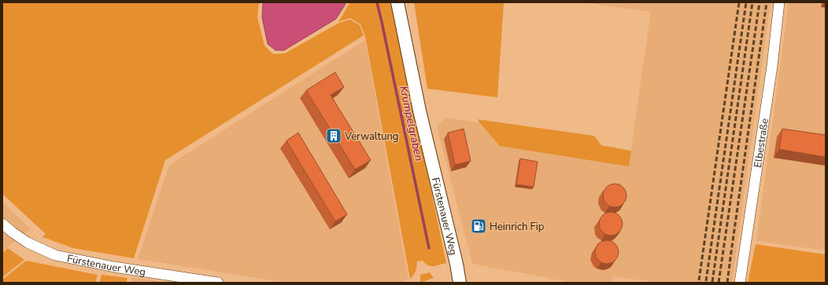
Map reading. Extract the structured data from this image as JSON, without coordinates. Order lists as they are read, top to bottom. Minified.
{"streets":{"street":["Elbestraße","Fürstenauer Weg"]},"water":["Krümpelgraben"],"places":{"building":["Verwaltung"],"fuel station":["Heinrich Fip"]}}
